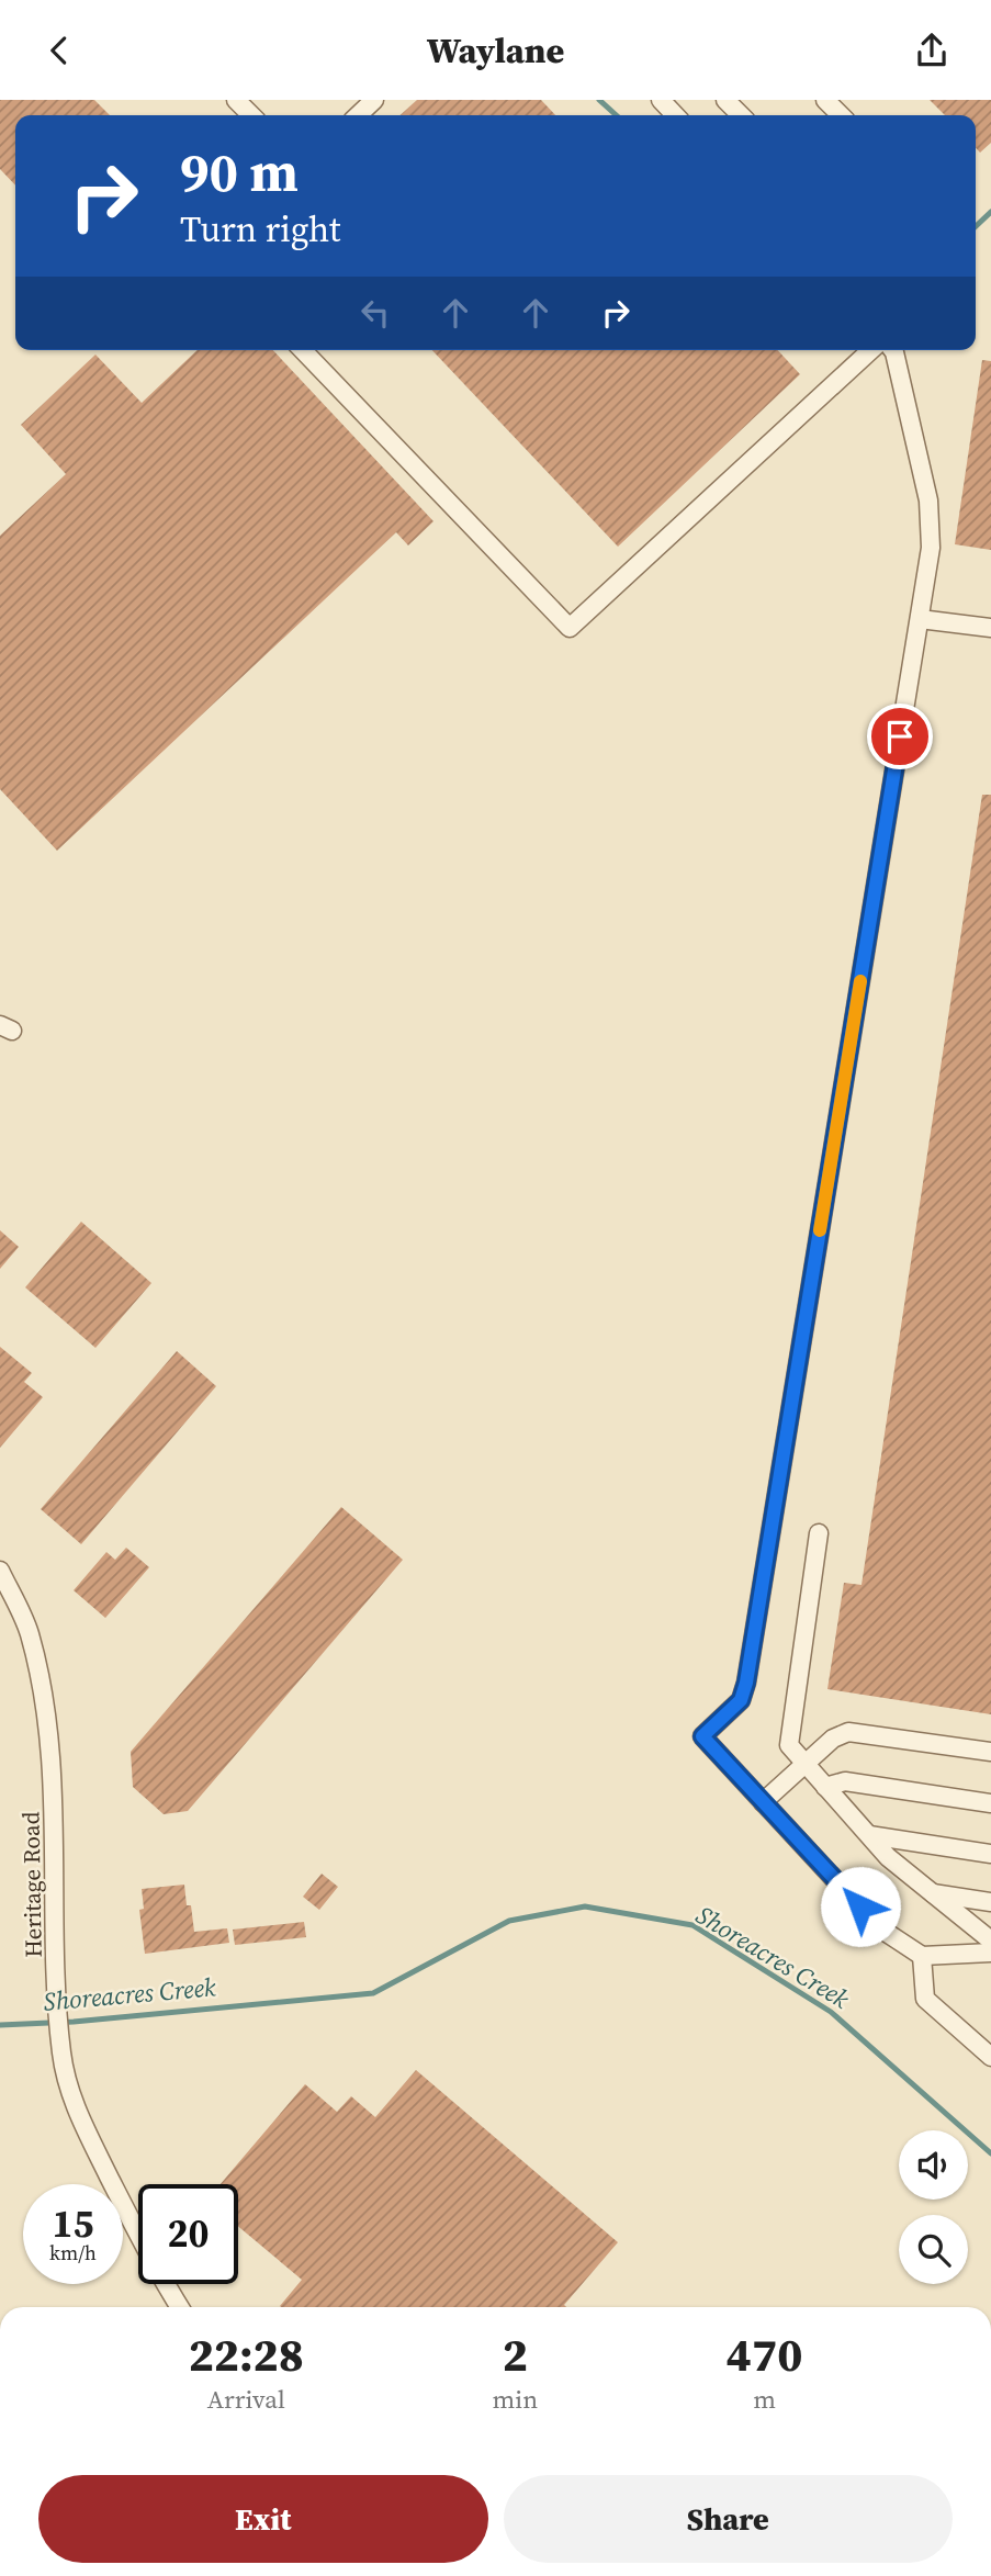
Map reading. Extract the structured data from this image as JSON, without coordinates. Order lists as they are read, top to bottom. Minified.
{"streets":{"street":["Heritage Road"]},"water":["Shoreacres Creek"],"page":{"header":"Waylane","turn":["90 m","Turn right"],"speed":"15 km/h","limit":"20","eta":["22:28","Arrival","2","min","470","m"],"buttons":["Exit","Share"]}}
